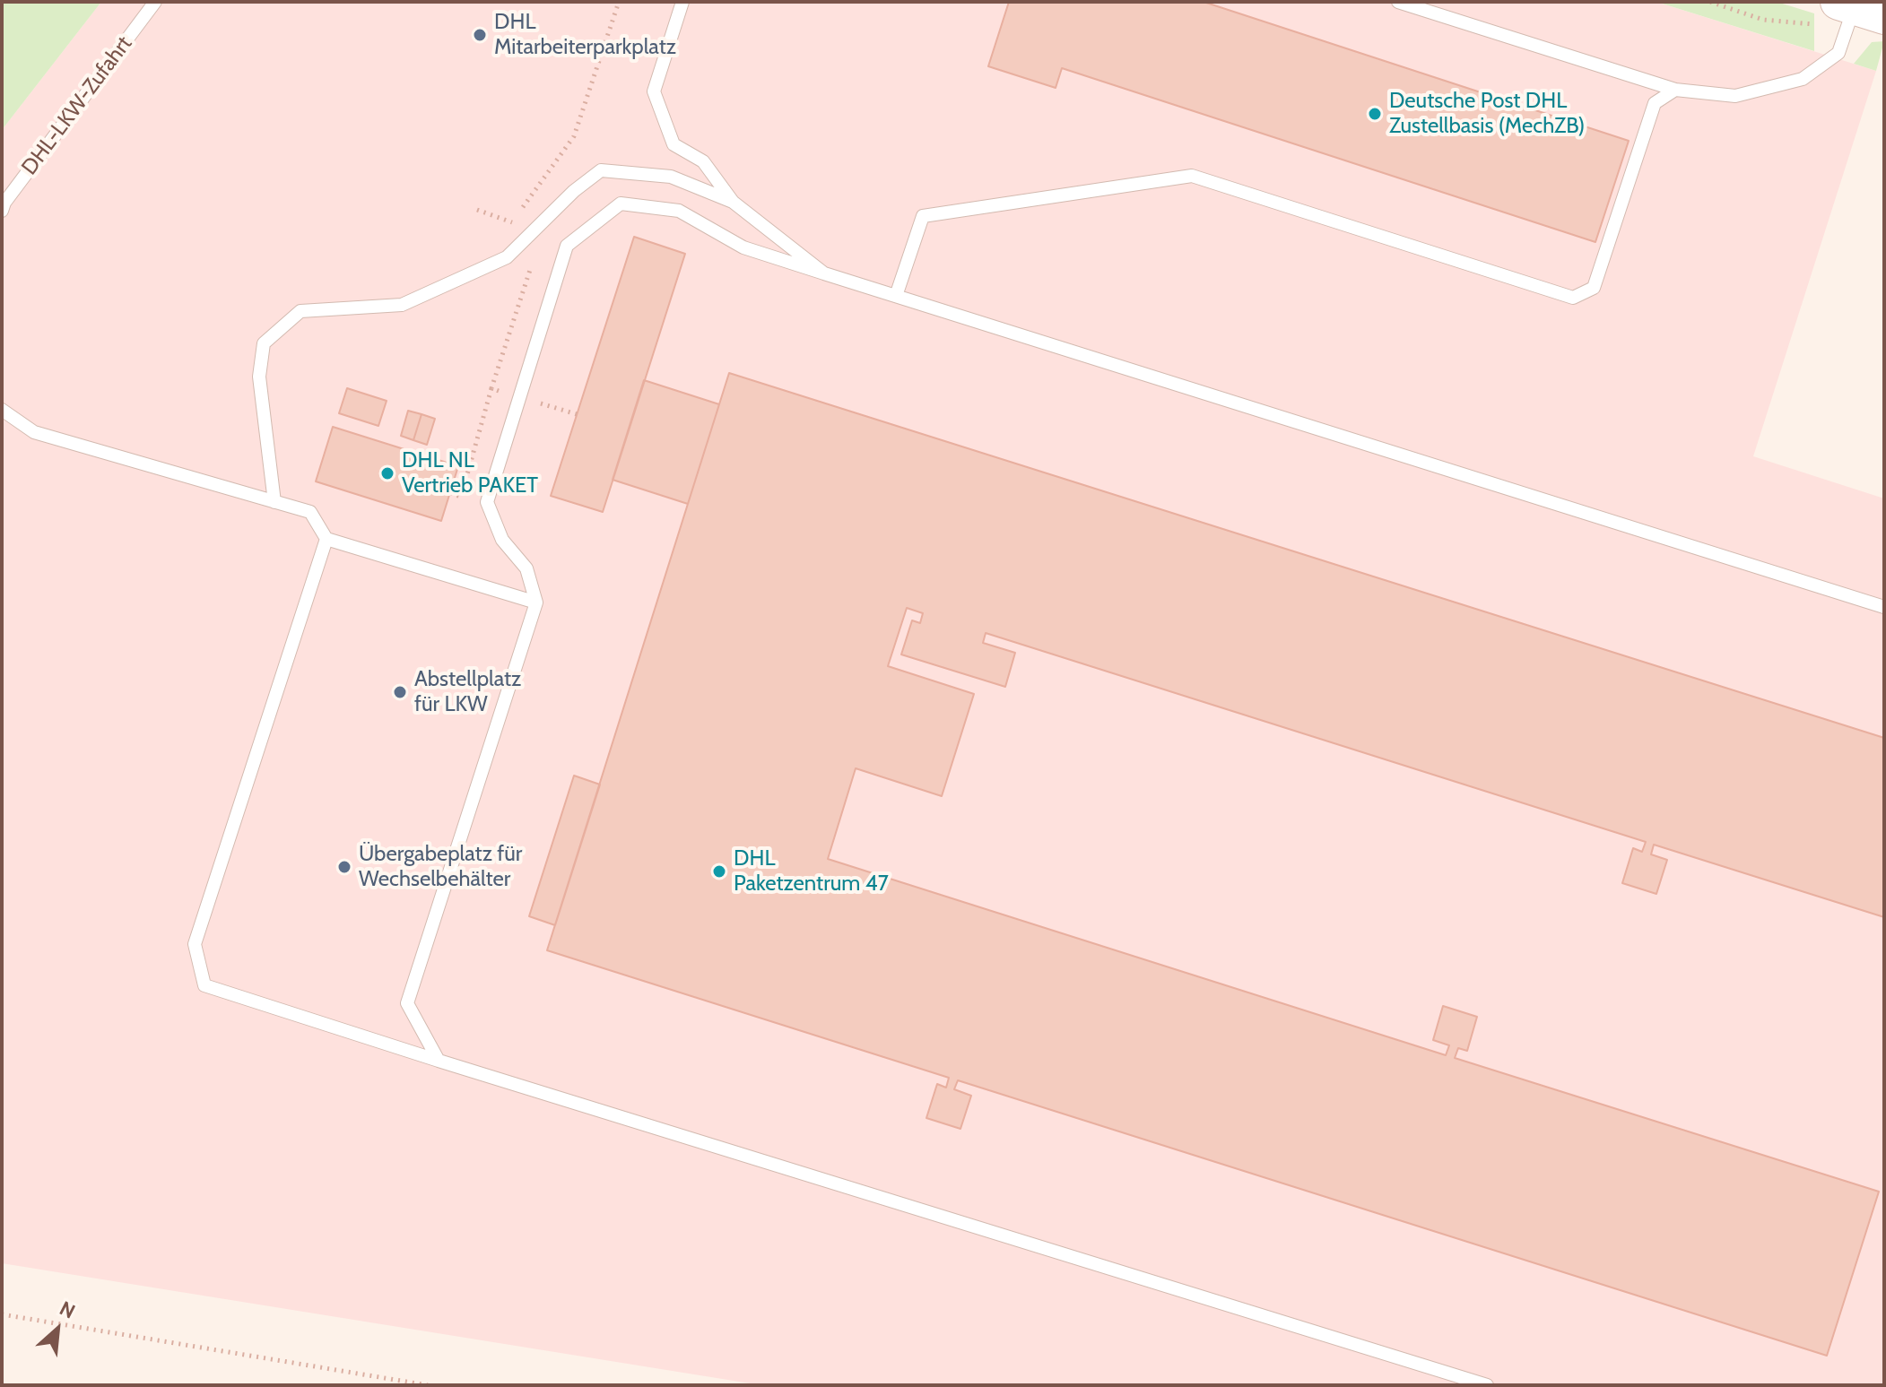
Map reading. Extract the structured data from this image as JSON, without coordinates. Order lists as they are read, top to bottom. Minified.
{"streets":{"lane":["DHL-LKW-Zufahrt"]},"places":["DHL Mitarbeiterparkplatz","Deutsche Post DHL Zustellbasis (MechZB)","DHL NL Vertrieb PAKET","Abstellplatz für LKW","Übergabeplatz für Wechselbehälter","DHL Paketzentrum 47"],"north":"top right"}
